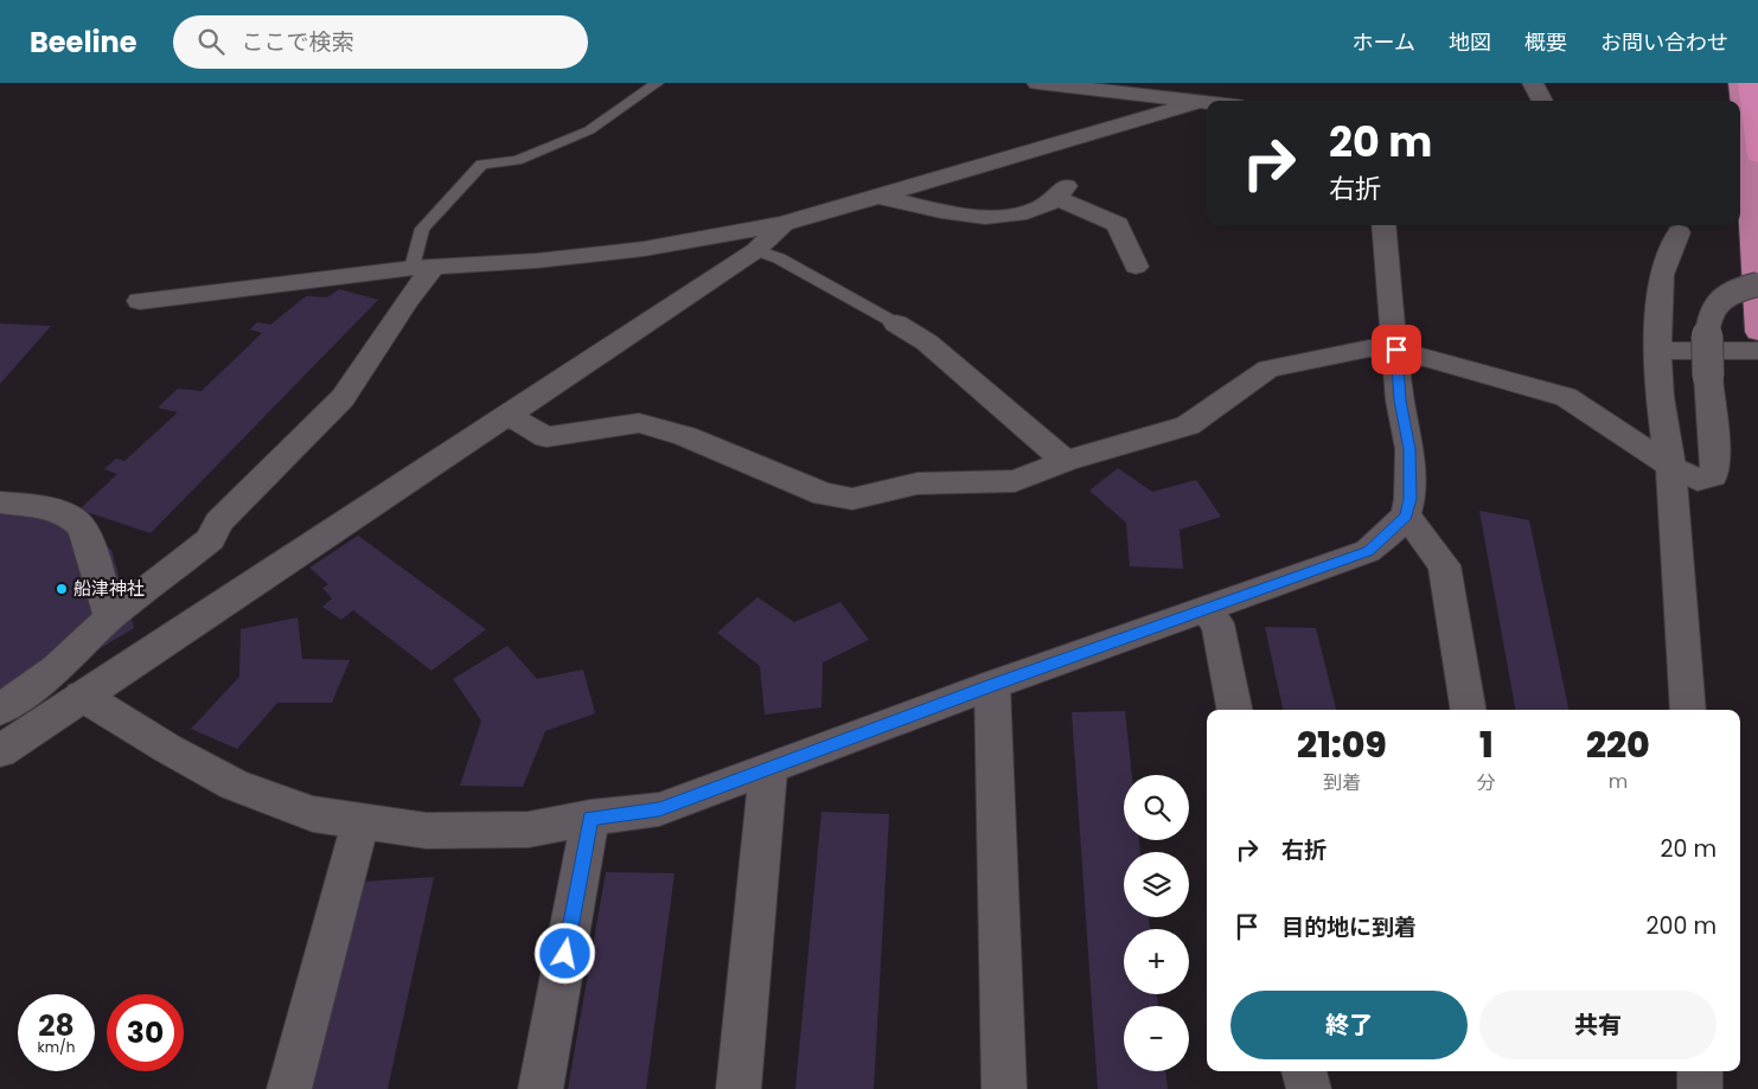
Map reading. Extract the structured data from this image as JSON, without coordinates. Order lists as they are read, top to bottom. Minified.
{"places":["船津神社"],"page":{"header":"Beeline","search":"ここで検索","nav":["ホーム","地図","概要","お問い合わせ"],"turn":["20 m","右折"],"eta":["21:09","到着","1","分","220","m"],"map_buttons":["+","−"],"list":[{"name":"右折","value":"20 m"},{"name":"目的地に到着","value":"200 m"}],"buttons":["終了","共有"],"speed":"28 km/h","limit":"30"}}
